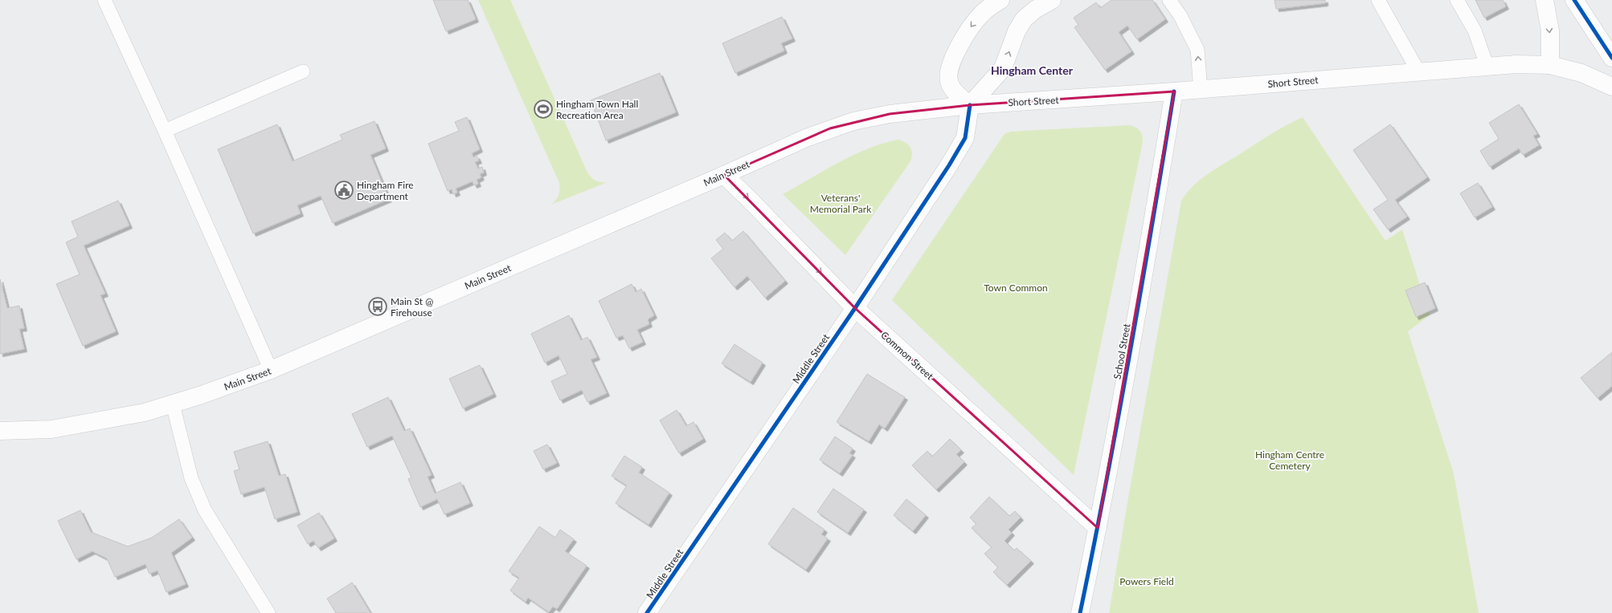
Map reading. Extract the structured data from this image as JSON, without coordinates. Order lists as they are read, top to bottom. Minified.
{"streets":{"main road":["Short Street","Main Street","School Street","Common Street","Middle Street"]},"crossings":[["Short Street","Main Street"],["Short Street","School Street"],["Short Street","Middle Street"],["Main Street","Common Street"],["Main Street","Middle Street"],["School Street","Common Street"],["Common Street","Middle Street"]],"one_way":["Common Street"],"districts":["Hingham Center"],"parks":["Veterans' Memorial Park","Town Common","Hingham Centre Cemetery","Powers Field"],"places":{"sports":["Hingham Town Hall Recreation Area"],"public building":["Hingham Fire Department"],"bus stop":["Main St @ Firehouse"]}}
